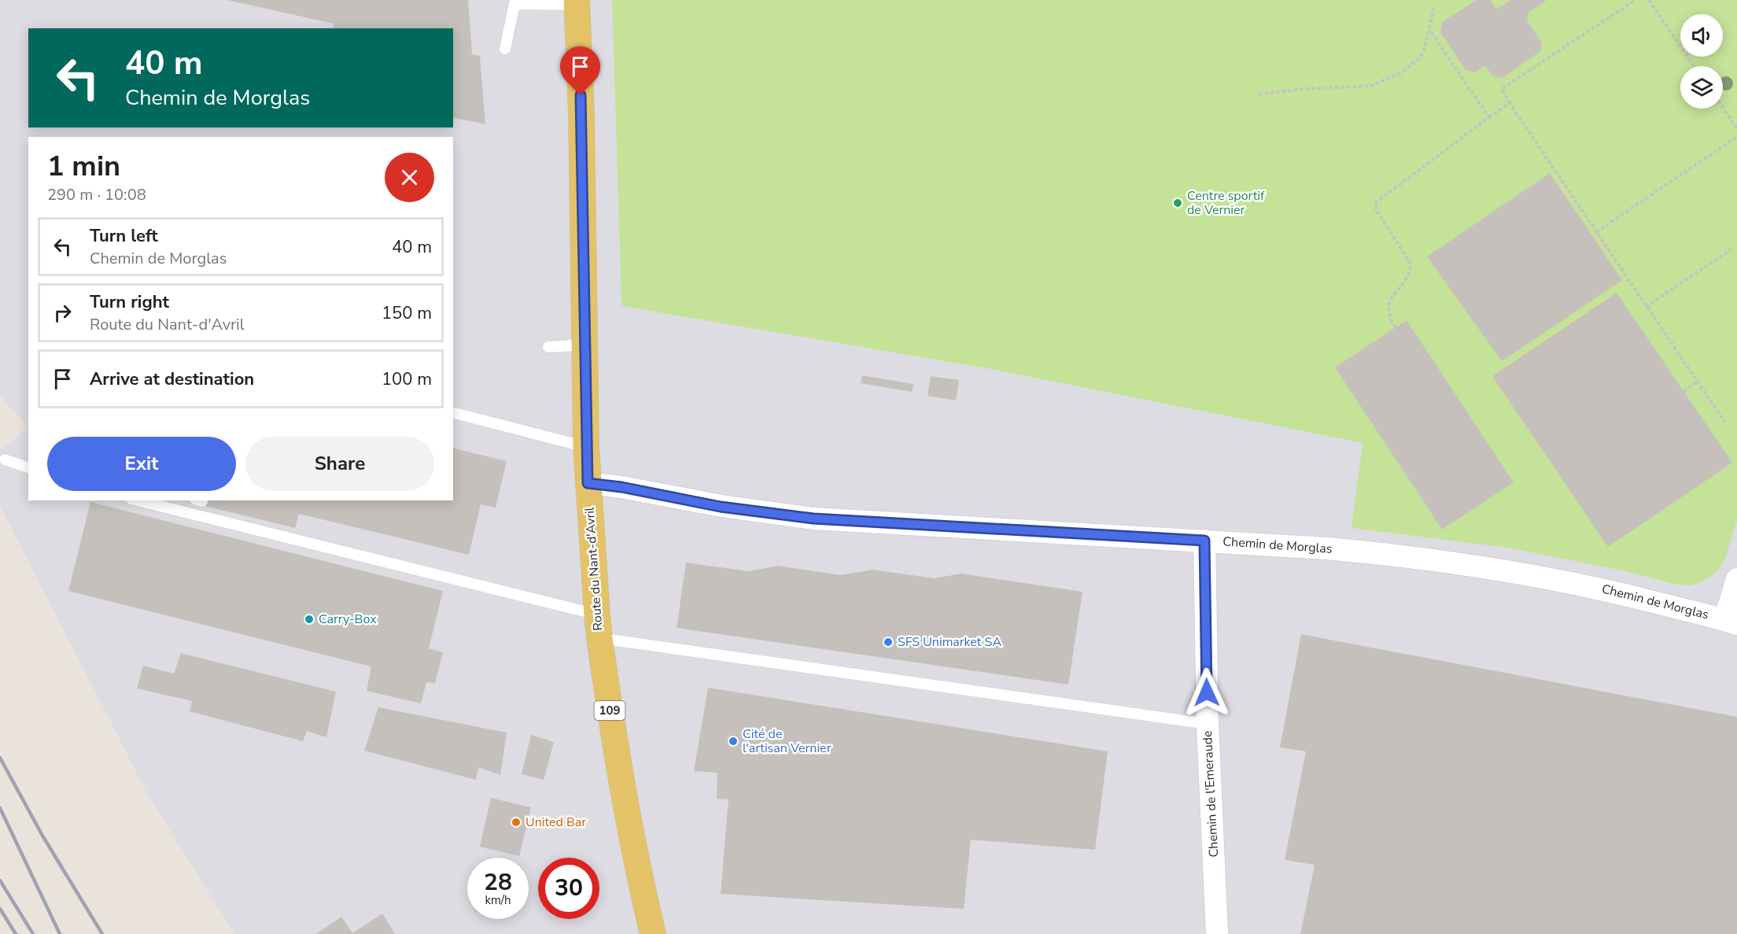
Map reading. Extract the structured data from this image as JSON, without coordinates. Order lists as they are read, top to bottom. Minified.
{"streets":{"main road":["Route du Nant-d'Avril","109"],"street":["Chemin de Morglas","Chemin de l'Emeraude"]},"crossings":[["Chemin de Morglas","Route du Nant-d'Avril"],["Chemin de Morglas","Chemin de l'Emeraude"]],"places":["Centre sportif de Vernier","Carry-Box","SFS Unimarket SA","Cité de l'artisan Vernier","United Bar"],"page":{"turn":["40 m","Chemin de Morglas"],"heading":["1 min","290 m · 10:08"],"list":[{"name":"Turn left","note":"Chemin de Morglas","value":"40 m"},{"name":"Turn right","note":"Route du Nant-d'Avril","value":"150 m"},{"name":"Arrive at destination","value":"100 m"}],"buttons":["Exit","Share"],"speed":"28 km/h","limit":"30"}}
